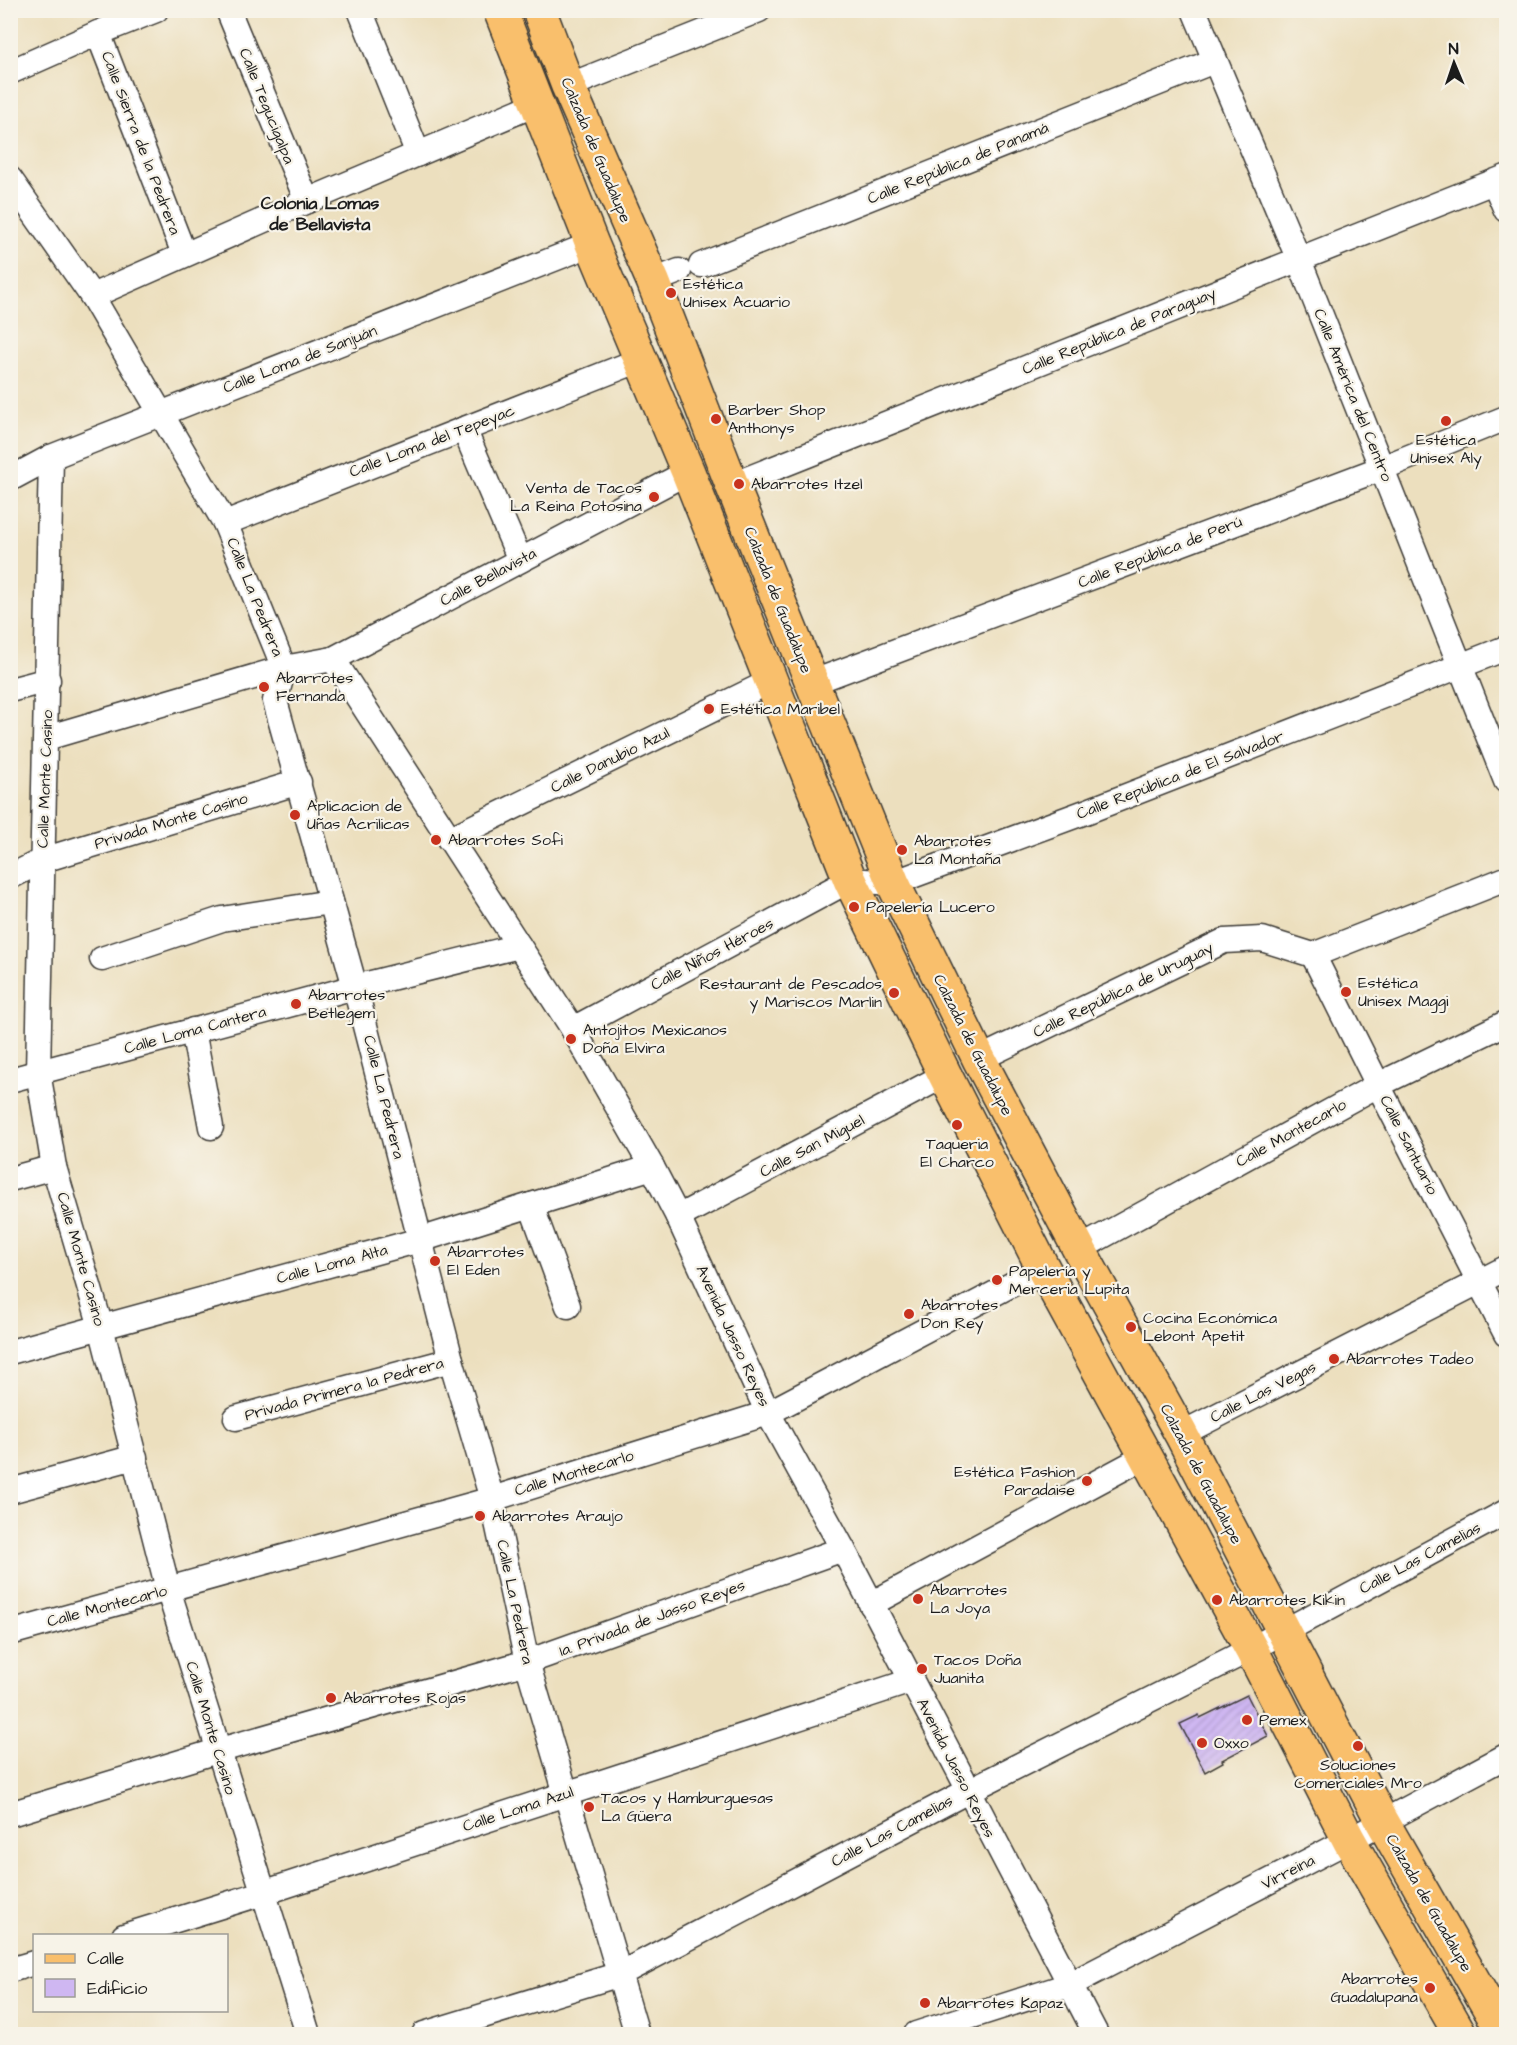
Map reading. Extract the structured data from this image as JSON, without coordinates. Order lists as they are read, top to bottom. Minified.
{"streets":{"main road":["Calzada de Guadalupe"],"street":["Calle Tegucigalpa","Calle Sierra de la Pedrera","Calle República de Panamá","Calle República de Paraguay","Calle Loma de Sanjuán","Calle América del Centro","Calle Loma del Tepeyac","Calle República de Perú","Calle Bellavista","Calle La Pedrera","Calle Danubio Azul","Calle República de El Salvador","Calle Monte Casino","Privada Monte Casino","Calle Niños Héroes","Calle República de Uruguay","Calle Loma Cantera","Calle Montecarlo","Calle Santuario","Calle San Miguel","Calle Loma Alta","Avenida Jasso Reyes","Privada Primera la Pedrera","Calle Las Vegas","Calle Las Camelias","1a. Privada de Jasso Reyes","Calle Loma Azul","Virreina"]},"crossings":[["Calzada de Guadalupe","Calle República de Panamá"],["Calzada de Guadalupe","Calle República de Paraguay"],["Calzada de Guadalupe","Calle República de Perú"],["Calzada de Guadalupe","Calle República de El Salvador"],["Calzada de Guadalupe","Calle República de Uruguay"],["Calzada de Guadalupe","Calle Montecarlo"],["Calzada de Guadalupe","Calle Las Vegas"],["Calzada de Guadalupe","Calle Las Camelias"],["Calzada de Guadalupe","Virreina"],["Calle República de Panamá","Calle América del Centro"],["Calle República de Paraguay","Calle América del Centro"],["Calle Loma de Sanjuán","Calle La Pedrera"],["Calle Loma de Sanjuán","Calle Monte Casino"],["Calle América del Centro","Calle República de Perú"],["Calle América del Centro","Calle República de El Salvador"],["Calle Loma del Tepeyac","Calle La Pedrera"],["Calle Bellavista","Calle La Pedrera"],["Calle Bellavista","Avenida Jasso Reyes"],["Calle La Pedrera","Privada Monte Casino"],["Calle La Pedrera","Calle Loma Cantera"],["Calle La Pedrera","Calle Montecarlo"],["Calle La Pedrera","Calle Loma Alta"],["Calle La Pedrera","Privada Primera la Pedrera"],["Calle La Pedrera","Calle Las Camelias"],["Calle La Pedrera","1a. Privada de Jasso Reyes"],["Calle La Pedrera","Calle Loma Azul"],["Calle Danubio Azul","Avenida Jasso Reyes"],["Calle República de El Salvador","Calle Niños Héroes"],["Calle Monte Casino","Privada Monte Casino"],["Calle Monte Casino","Calle Loma Cantera"],["Calle Monte Casino","Calle Montecarlo"],["Calle Monte Casino","Calle Loma Alta"],["Calle Monte Casino","1a. Privada de Jasso Reyes"],["Calle Monte Casino","Calle Loma Azul"],["Calle Niños Héroes","Avenida Jasso Reyes"],["Calle República de Uruguay","Calle Santuario"],["Calle Loma Cantera","Avenida Jasso Reyes"],["Calle Montecarlo","Calle Santuario"],["Calle Montecarlo","Avenida Jasso Reyes"],["Calle Santuario","Calle Las Vegas"],["Calle San Miguel","Avenida Jasso Reyes"],["Calle Loma Alta","Avenida Jasso Reyes"],["Avenida Jasso Reyes","Calle Las Camelias"],["Avenida Jasso Reyes","1a. Privada de Jasso Reyes"],["Avenida Jasso Reyes","Calle Loma Azul"],["Avenida Jasso Reyes","Virreina"]],"districts":["Colonia Lomas de Bellavista"],"places":["Estética Unisex Acuario","Barber Shop Anthonys","Estética Unisex Aly","Abarrotes Itzel","Venta de Tacos La Reina Potosina","Abarrotes Fernanda","Estética Maribel","Aplicacion de Uñas Acrilicas","Abarrotes Sofi","Abarrotes La Montaña","Papelería Lucero","Estética Unisex Maggi","Restaurant de Pescados y Mariscos Marlin","Abarrotes Betlegem","Antojitos Mexicanos Doña Elvira","Taqueria El Charco","Abarrotes El Eden","Papelería y Merceria Lupita","Abarrotes Don Rey","Cocina Económica Lebont Apetit","Abarrotes Tadeo","Estética Fashion Paradaise","Abarrotes Araujo","Abarrotes La Joya","Abarrotes Kikin","Tacos Doña Juanita","Abarrotes Rojas","Pemex","Oxxo","Soluciones Comerciales Mro","Tacos y Hamburguesas La Güera","Abarrotes Guadalupana","Abarrotes Kapaz"],"legend":["Calle","Edificio"],"north":"top"}
